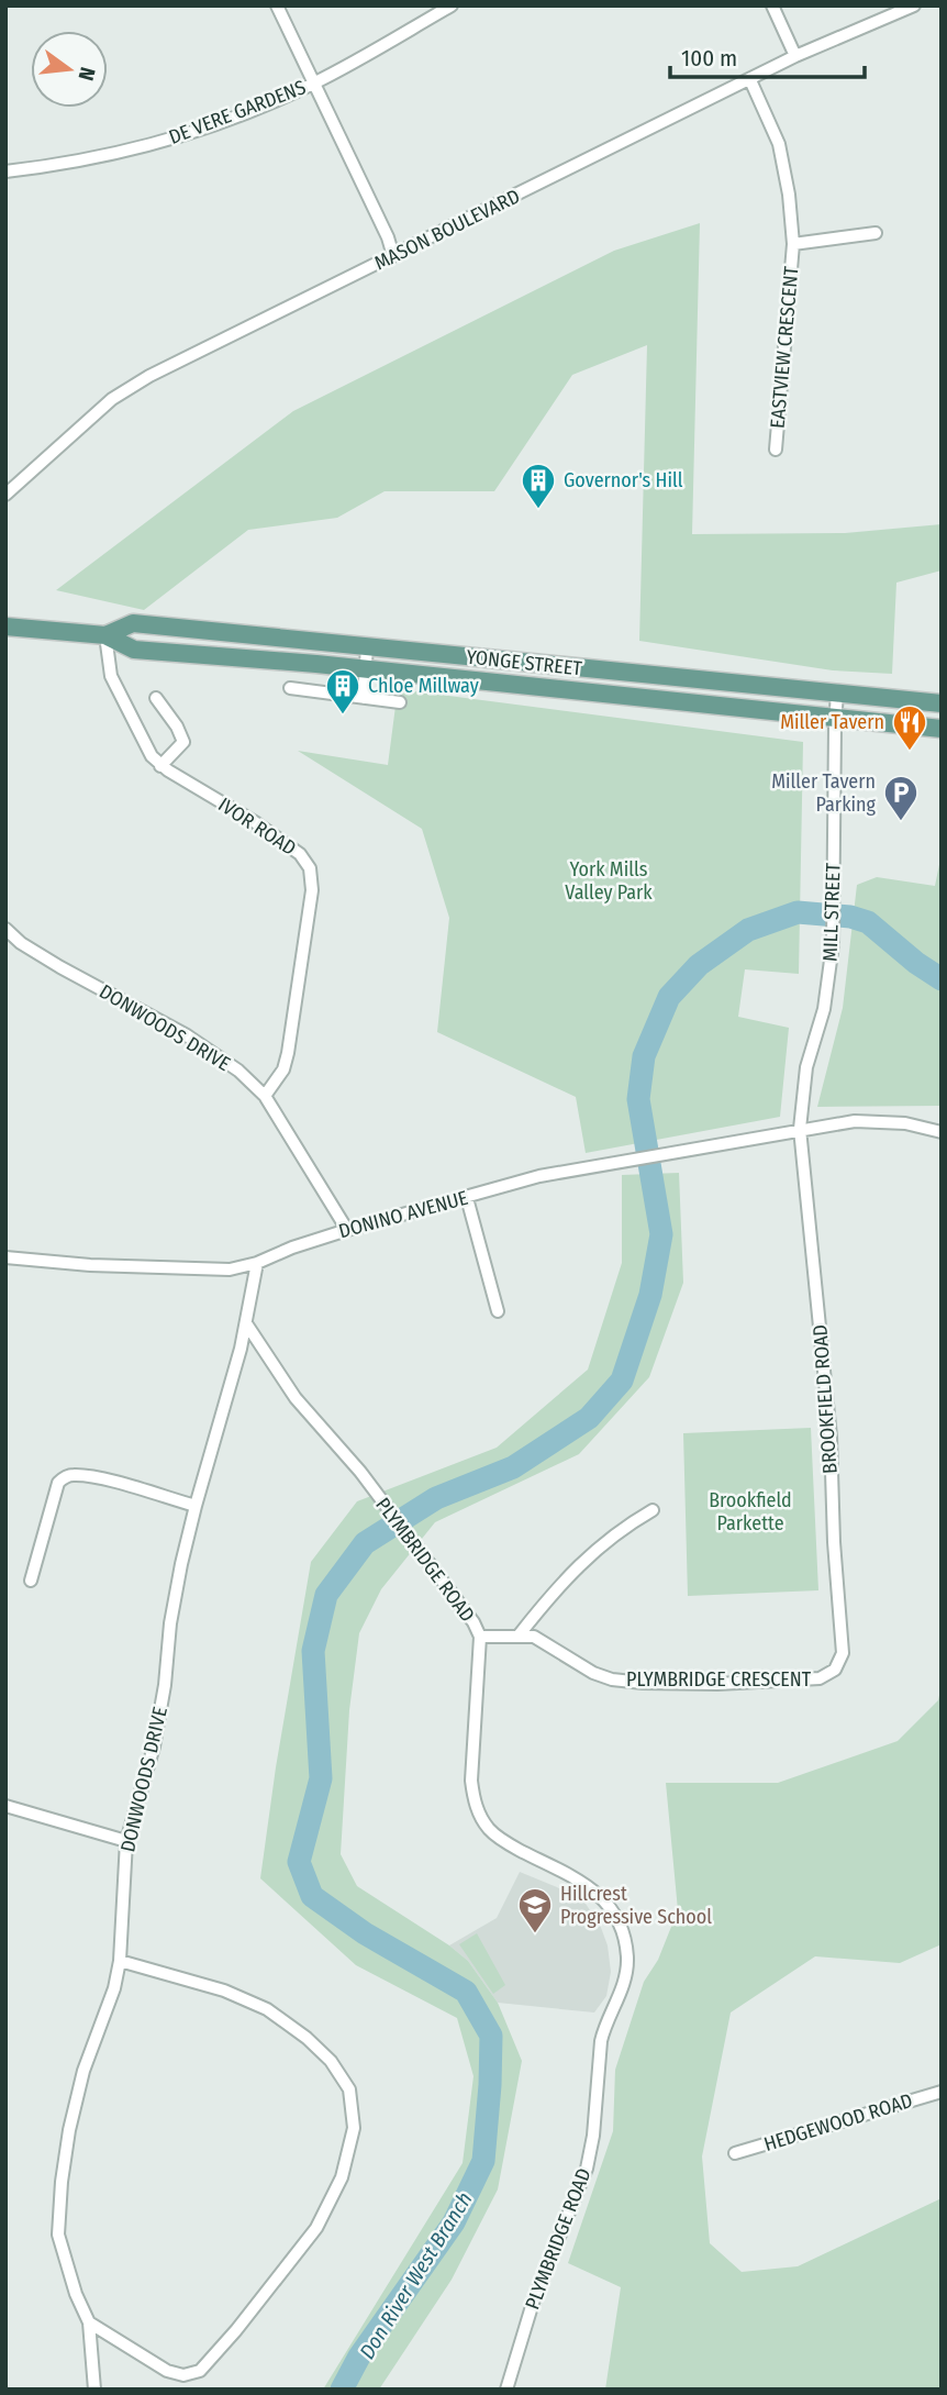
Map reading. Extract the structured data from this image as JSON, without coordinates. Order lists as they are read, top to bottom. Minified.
{"streets":{"main road":["YONGE STREET"],"street":["DE VERE GARDENS","MASON BOULEVARD","EASTVIEW CRESCENT","IVOR ROAD","MILL STREET","DONWOODS DRIVE","DONINO AVENUE","BROOKFIELD ROAD","PLYMBRIDGE ROAD","PLYMBRIDGE CRESCENT","HEDGEWOOD ROAD"]},"crossings":[["MASON BOULEVARD","EASTVIEW CRESCENT"],["YONGE STREET","IVOR ROAD"],["YONGE STREET","MILL STREET"],["IVOR ROAD","DONWOODS DRIVE"],["MILL STREET","DONINO AVENUE"],["MILL STREET","BROOKFIELD ROAD"],["DONWOODS DRIVE","DONINO AVENUE"],["DONWOODS DRIVE","PLYMBRIDGE ROAD"],["DONINO AVENUE","BROOKFIELD ROAD"],["BROOKFIELD ROAD","PLYMBRIDGE CRESCENT"],["PLYMBRIDGE ROAD","PLYMBRIDGE CRESCENT"]],"water":["Don River West Branch"],"parks":["York Mills Valley Park","Brookfield Parkette"],"places":{"building":["Governor's Hill","Chloe Millway"],"restaurant":["Miller Tavern"],"parking":["Miller Tavern Parking"],"school or university":["Hillcrest Progressive School"]},"scale_bar":"100 m","north":"right"}
